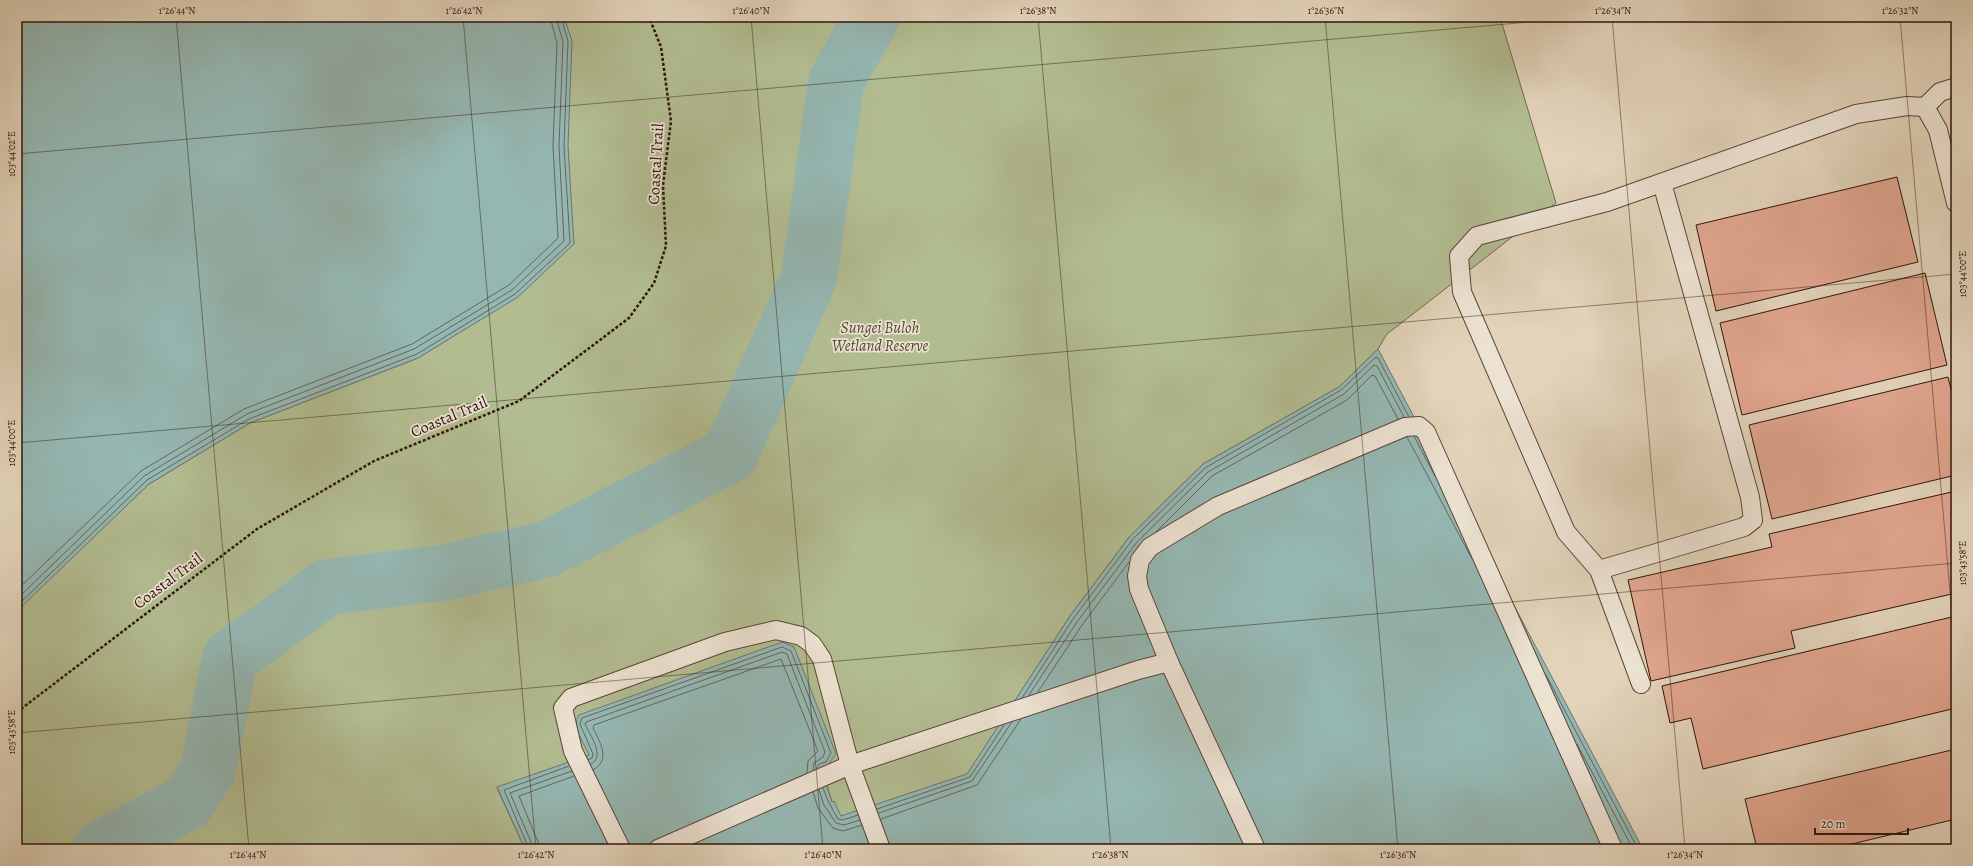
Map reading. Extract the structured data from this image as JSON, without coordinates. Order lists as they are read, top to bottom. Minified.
{"streets":{"path":["Coastal Trail"]},"parks":["Sungei Buloh Wetland Reserve"],"scale_bar":"20 m","coordinates":["1°26'44\"N","1°26'42\"N","1°26'40\"N","1°26'38\"N","1°26'36\"N","1°26'34\"N","1°26'32\"N","103°44'02\"E","103°44'00\"E","103°43'58\"E"]}
